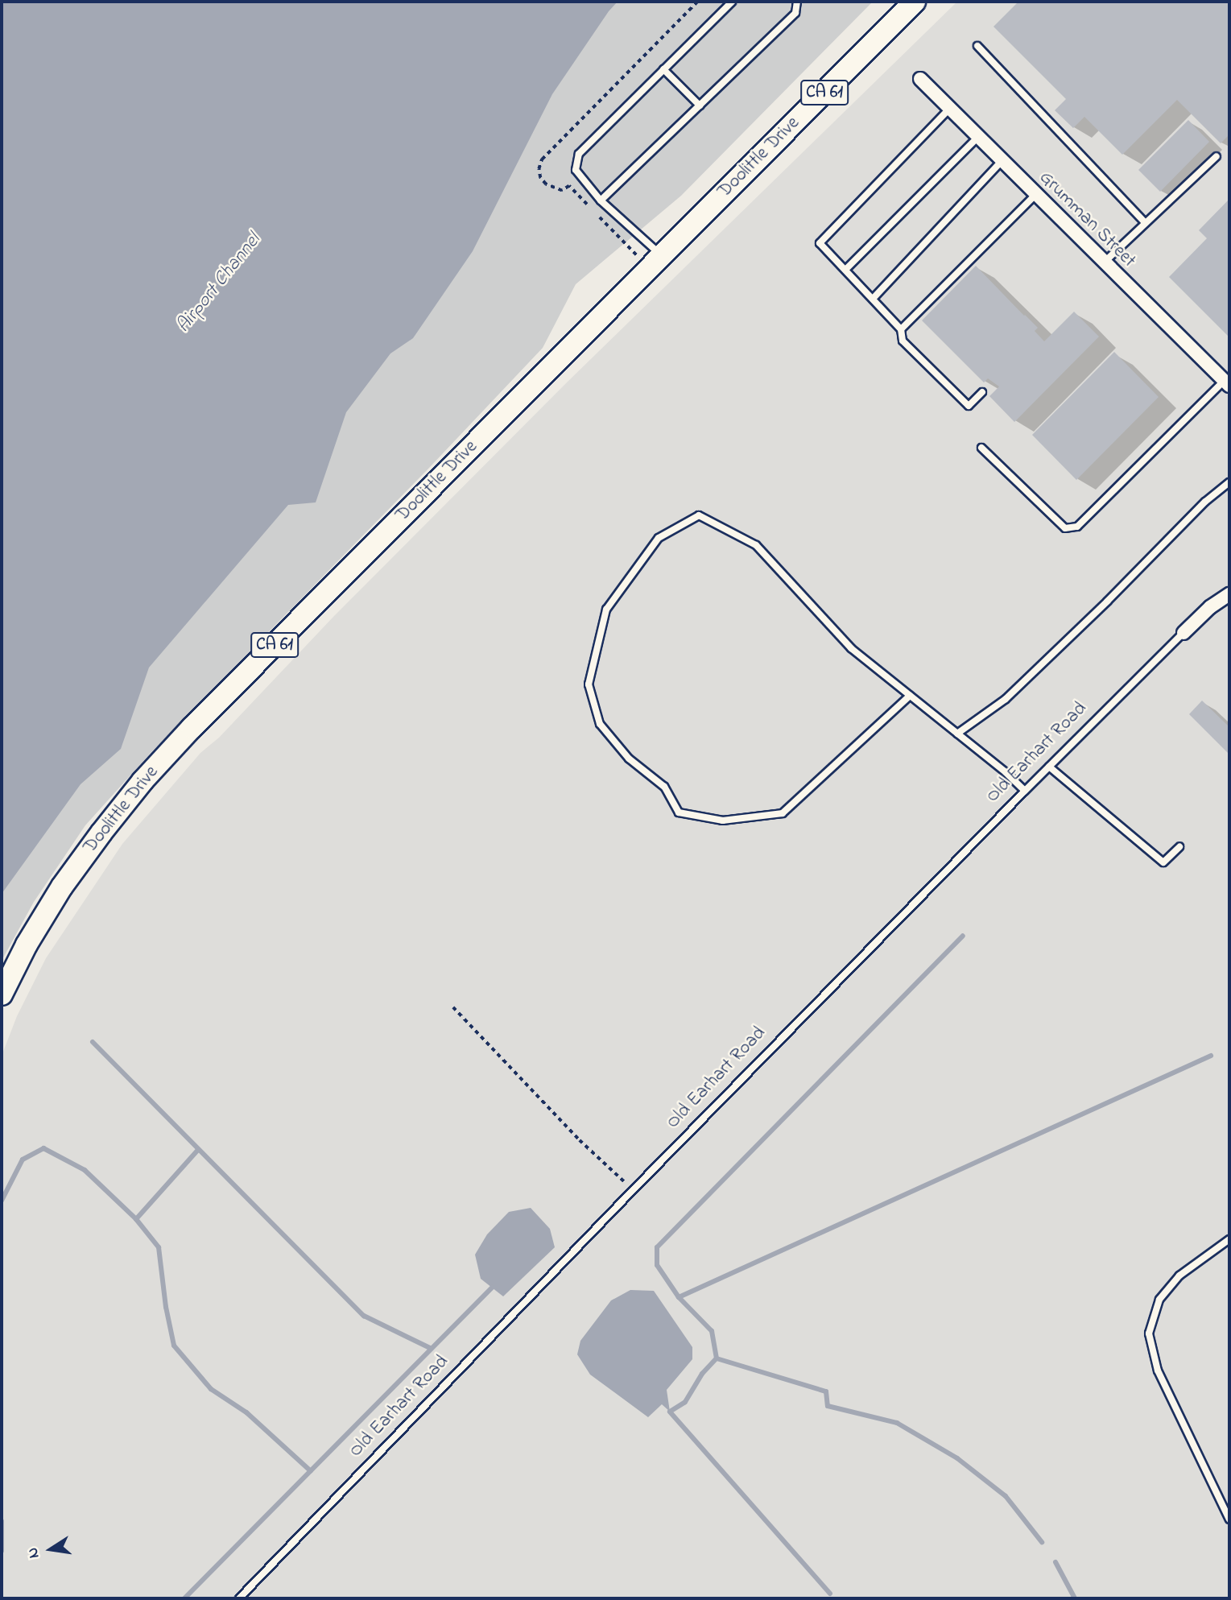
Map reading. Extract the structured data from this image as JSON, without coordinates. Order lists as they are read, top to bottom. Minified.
{"streets":{"main road":["CA 61","Doolittle Drive"],"street":["Grumman Street","Old Earhart Road"]},"water":["Airport Channel"],"north":"left"}
